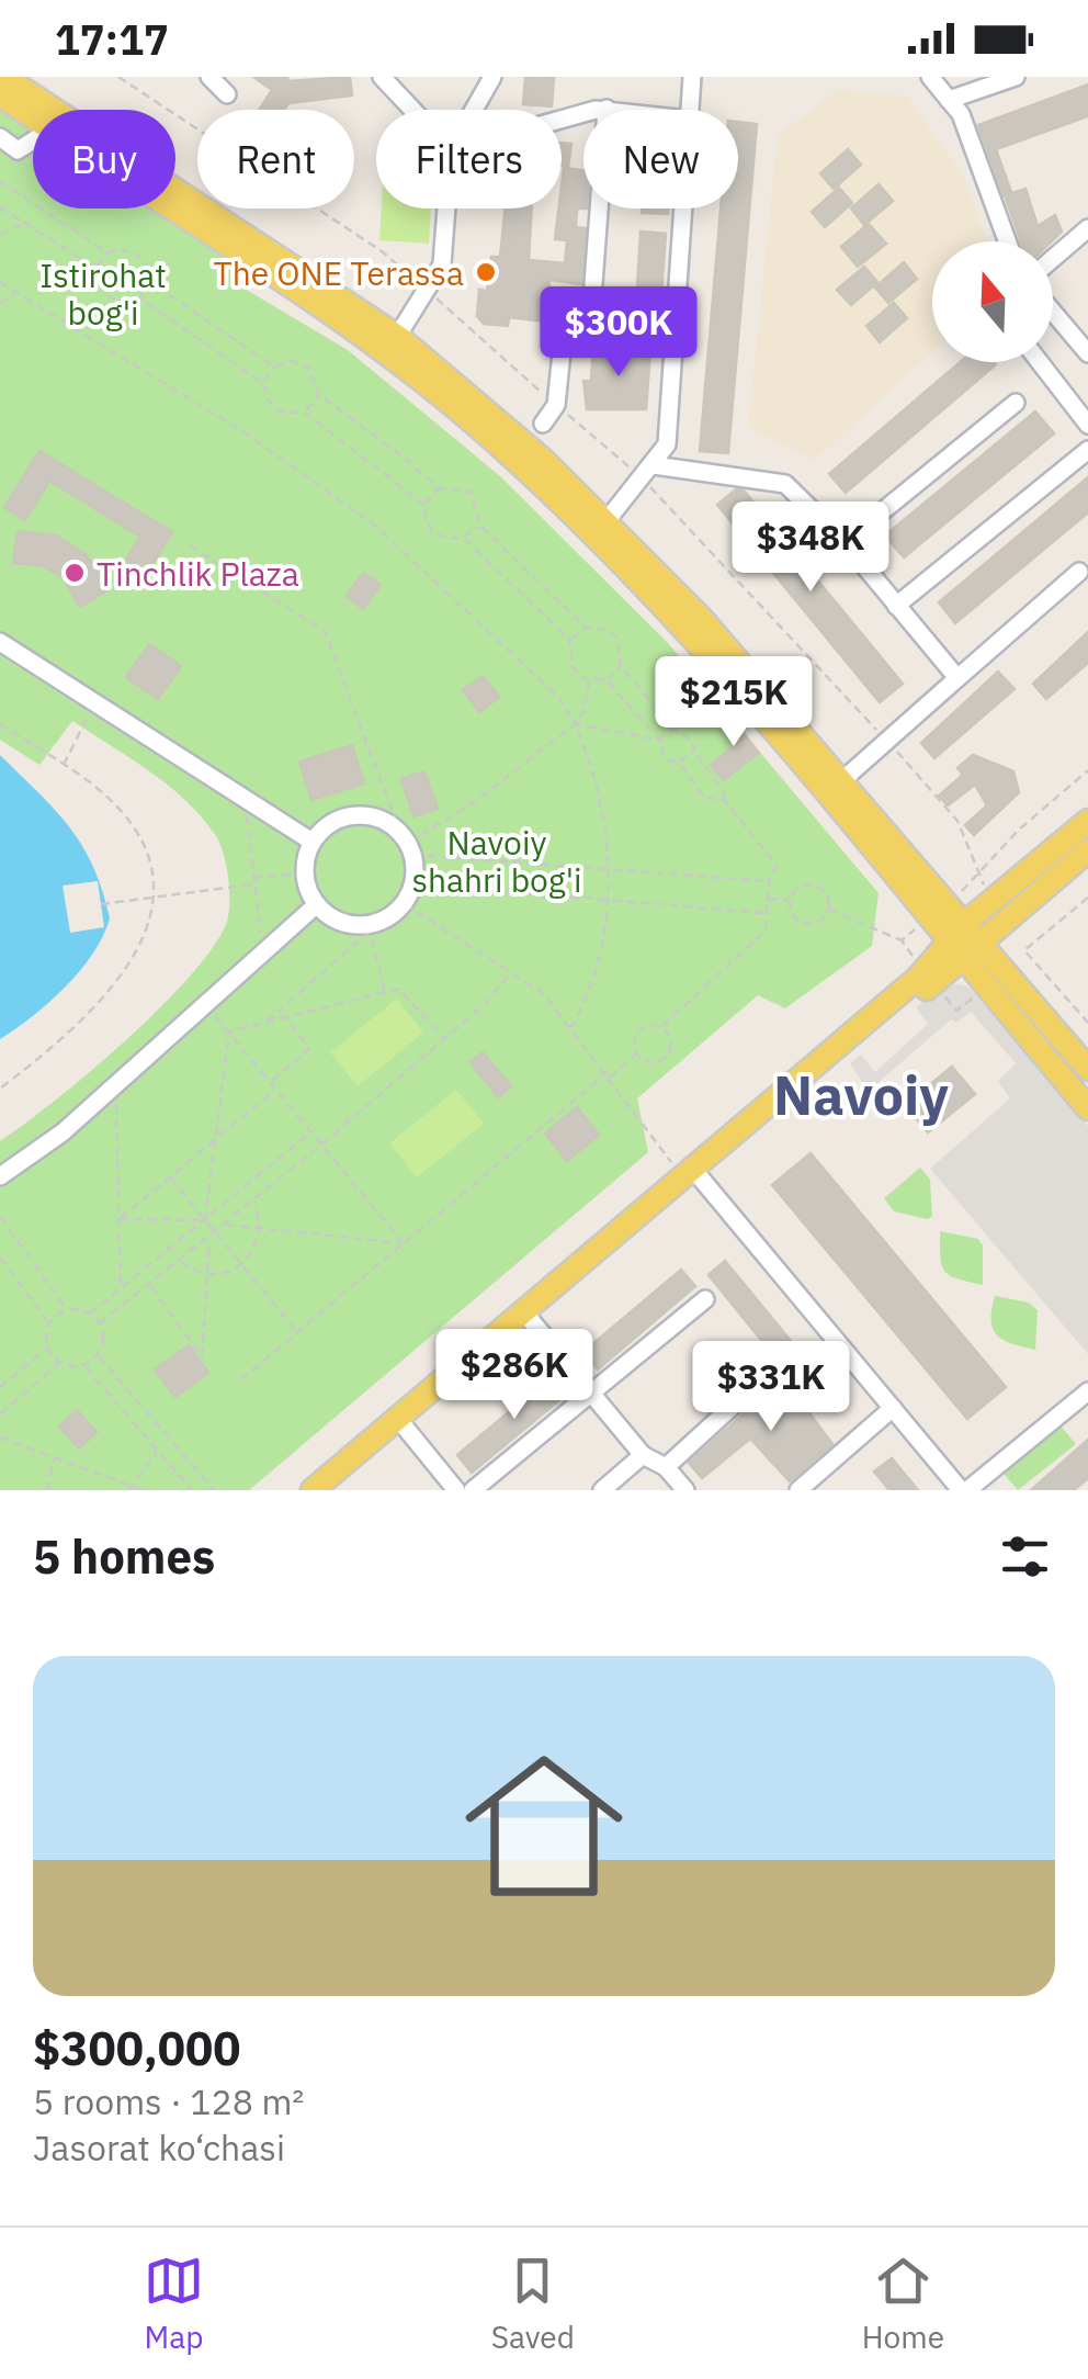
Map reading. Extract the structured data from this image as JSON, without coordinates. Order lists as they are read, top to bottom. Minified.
{"districts":["Navoiy"],"parks":["Istirohat bog'i","Navoiy shahri bog'i"],"places":["The ONE Terassa","Tinchlik Plaza"],"north":"top","page":{"status":"17:17","chip":["Buy","Rent","Filters","New"],"price":["$300K","$348K","$215K","$286K","$331K"],"heading":"5 homes","list":[{"name":"$300,000","note":"5 rooms · 128 m² · Jasorat ko‘chasi"}],"tabs":["Map","Saved","Home"]}}
